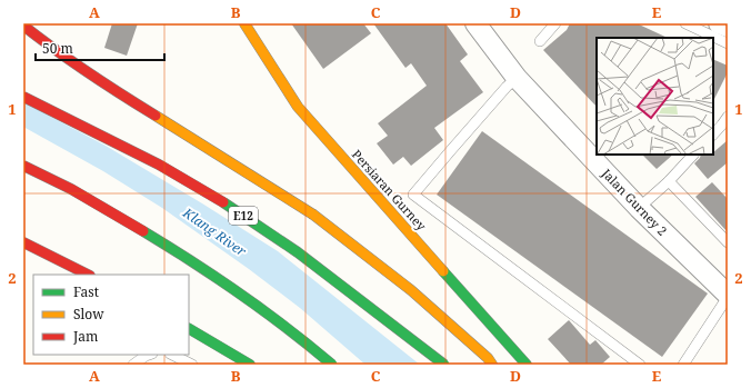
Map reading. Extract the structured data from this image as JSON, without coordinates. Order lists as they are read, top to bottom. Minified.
{"streets":{"main road":["Persiaran Gurney","E12"],"street":["Jalan Gurney 2"]},"water":["Klang River"],"legend":["Fast","Slow","Jam"],"scale_bar":"50 m","grid":{"columns":["A","B","C","D","E"],"rows":["1","2"]}}
